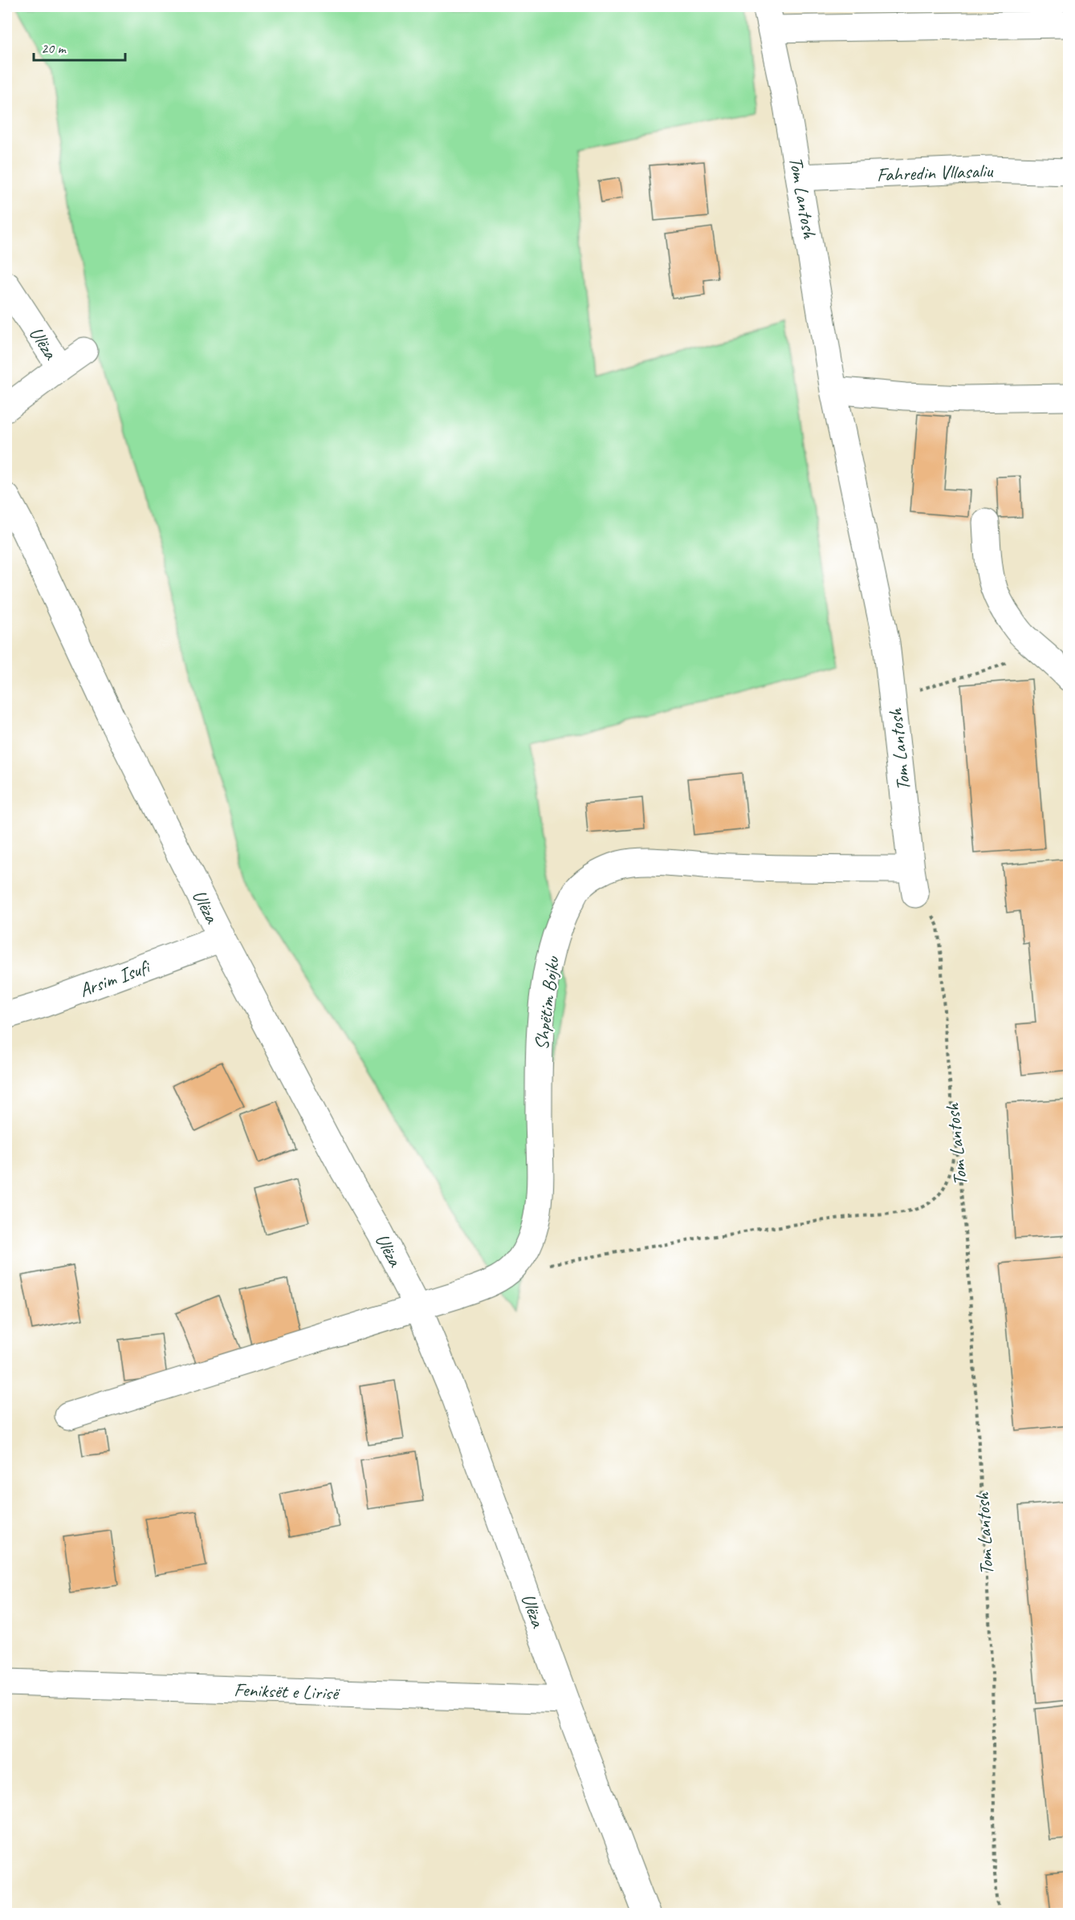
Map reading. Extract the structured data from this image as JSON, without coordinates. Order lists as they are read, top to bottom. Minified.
{"streets":{"street":["Fahredin Vllasaliu","Tom Lantosh","Ulëza","Arsim Isufi","Shpëtim Bojku","Feniksët e Lirisë"]},"crossings":[["Fahredin Vllasaliu","Tom Lantosh"],["Tom Lantosh","Shpëtim Bojku"],["Ulëza","Arsim Isufi"],["Ulëza","Shpëtim Bojku"],["Ulëza","Feniksët e Lirisë"]],"scale_bar":"20 m"}
